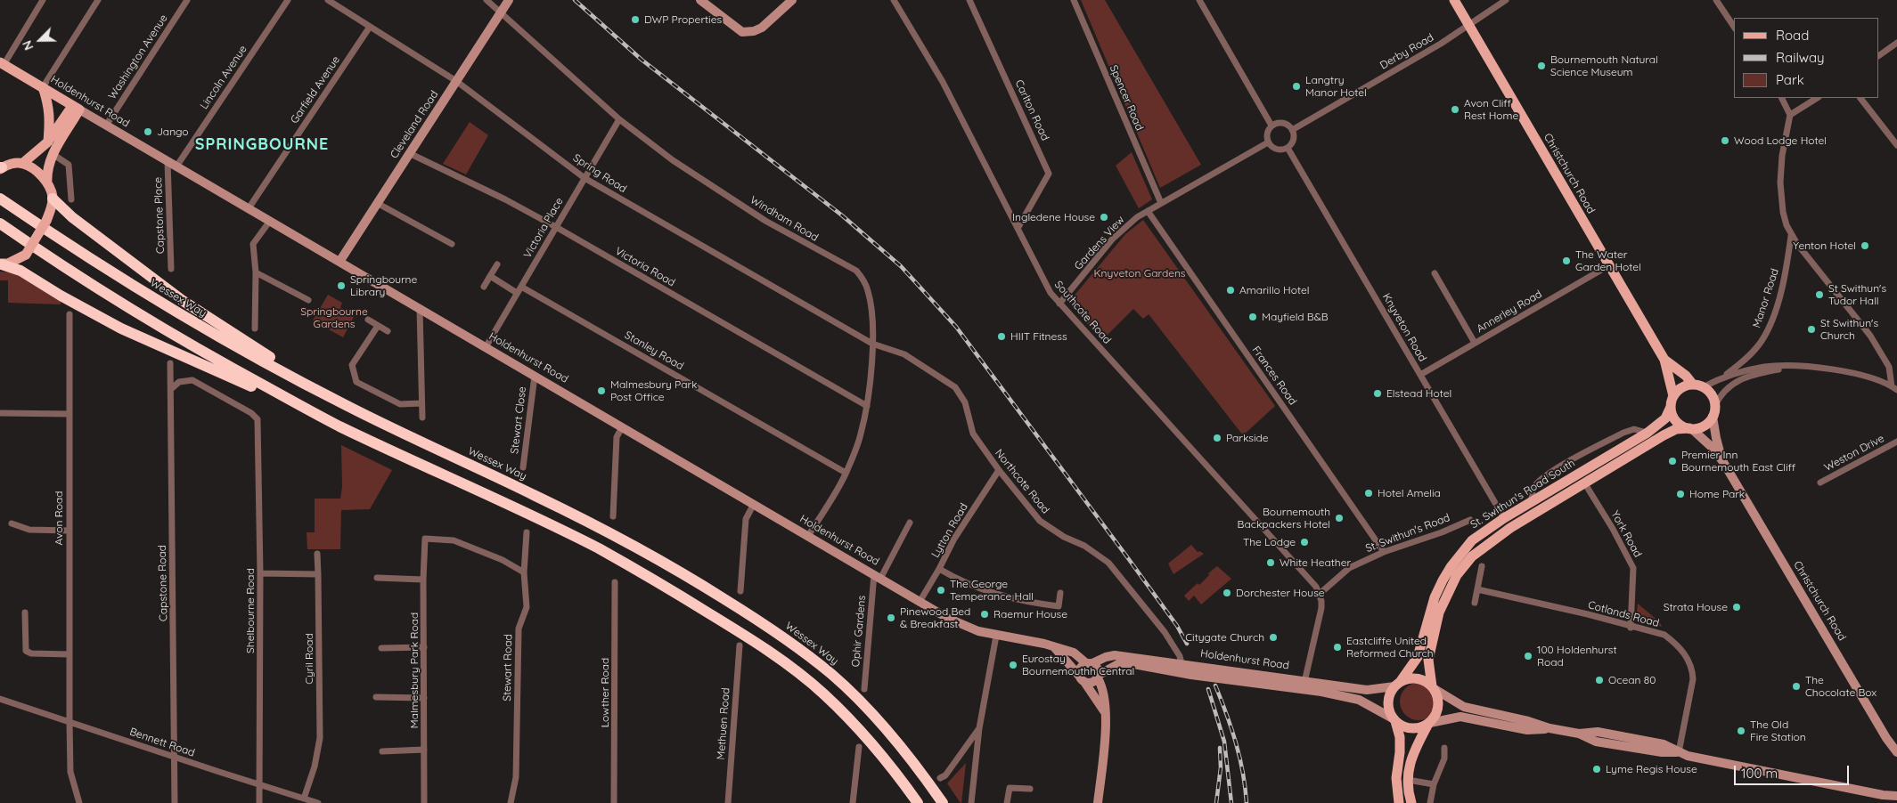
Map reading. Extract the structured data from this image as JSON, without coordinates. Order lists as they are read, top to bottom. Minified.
{"streets":{"highway":["Wessex Way"],"main road":["Holdenhurst Road","Christchurch Road","St. Swithun's Road South"],"street":["Derby Road","Washington Avenue","Lincoln Avenue","Garfield Avenue","Spencer Road","Carlton Road","Cleveland Road","Spring Road","Capstone Place","Windham Road","Victoria Place","Gardens View","Victoria Road","Manor Road","Annerley Road","Southcote Road","Knyveton Road","Stanley Road","Frances Road","Stewart Close","Weston Drive","Northcote Road","Avon Road","Lytton Road","St. Swithun's Road","York Road","Capstone Road","Shelbourne Road","Cotlands Road","Ophir Gardens","Cyril Road","Stewart Road","Malmesbury Park Road","Lowther Road","Methuen Road","Bennett Road"]},"crossings":[["Derby Road","Christchurch Road"],["Derby Road","Knyveton Road"],["Washington Avenue","Holdenhurst Road"],["Lincoln Avenue","Holdenhurst Road"],["Garfield Avenue","Holdenhurst Road"],["Garfield Avenue","Spring Road"],["Spencer Road","Gardens View"],["Holdenhurst Road","Cleveland Road"],["Holdenhurst Road","Capstone Place"],["Holdenhurst Road","Windham Road"],["Holdenhurst Road","Victoria Place"],["Holdenhurst Road","Stewart Close"],["Holdenhurst Road","Northcote Road"],["Holdenhurst Road","St. Swithun's Road South"],["Holdenhurst Road","Lytton Road"],["Holdenhurst Road","Ophir Gardens"],["Carlton Road","Southcote Road"],["Cleveland Road","Spring Road"],["Cleveland Road","Windham Road"],["Cleveland Road","Victoria Road"],["Spring Road","Windham Road"],["Spring Road","Victoria Place"],["Spring Road","Northcote Road"],["Christchurch Road","Annerley Road"],["Christchurch Road","St. Swithun's Road South"],["Windham Road","Victoria Place"],["Windham Road","Victoria Road"],["Windham Road","Stanley Road"],["Windham Road","Northcote Road"],["Victoria Place","Victoria Road"],["Victoria Place","Stanley Road"],["Gardens View","Southcote Road"],["Gardens View","Frances Road"],["Annerley Road","Knyveton Road"],["Southcote Road","St. Swithun's Road"],["Knyveton Road","St. Swithun's Road South"],["Frances Road","St. Swithun's Road"],["Northcote Road","Lytton Road"],["St. Swithun's Road South","York Road"],["Avon Road","Bennett Road"],["York Road","Cotlands Road"],["Capstone Road","Shelbourne Road"],["Capstone Road","Bennett Road"],["Shelbourne Road","Bennett Road"],["Cyril Road","Bennett Road"],["Stewart Road","Malmesbury Park Road"]],"districts":["SPRINGBOURNE"],"parks":["Knyveton Gardens","Springbourne Gardens"],"places":["DWP Properties","Bournemouth Natural Science Museum","Langtry Manor Hotel","Avon Cliff Rest Home","Jango","Wood Lodge Hotel","Ingledene House","Yenton Hotel","The Water Garden Hotel","Springbourne Library","Amarillo Hotel","St Swithun's Tudor Hall","Mayfield B&B","St Swithun's Church","HIIT Fitness","Malmesbury Park Post Office","Elstead Hotel","Parkside","Premier Inn Bournemouth East Cliff","Hotel Amelia","Home Park","Bournemouth Backpackers Hotel","The Lodge","White Heather","The George Temperance Hall","Dorchester House","Strata House","Raemur House","Pinewood Bed & Breakfast","Citygate Church","Eastcliffe United Reformed Church","100 Holdenhurst Road","Eurostay Bournemouthh Central","Ocean 80","The Chocolate Box","The Old Fire Station","Lyme Regis House"],"legend":["Road","Railway","Park"],"scale_bar":"100 m","north":"bottom left"}
